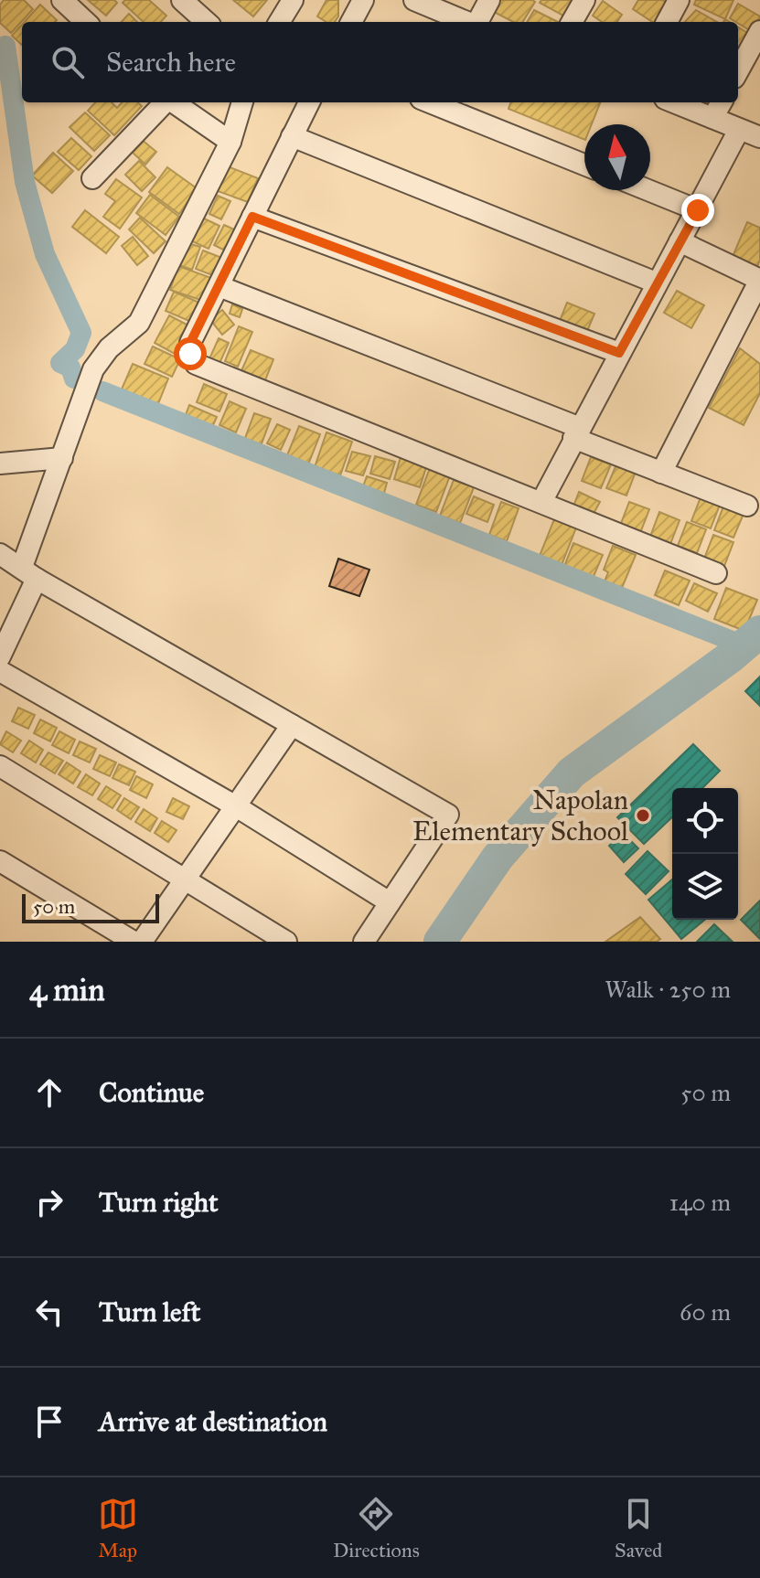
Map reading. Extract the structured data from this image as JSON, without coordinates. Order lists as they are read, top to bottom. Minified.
{"places":["Napolan Elementary School"],"scale_bar":"50 m","north":"top","page":{"search":"Search here","scale":"50 m","heading":["4 min","Walk · 250 m"],"list":[["Continue","50 m"],["Turn right","140 m"],["Turn left","60 m"],"Arrive at destination"],"nav":["Map","Directions","Saved"]}}
